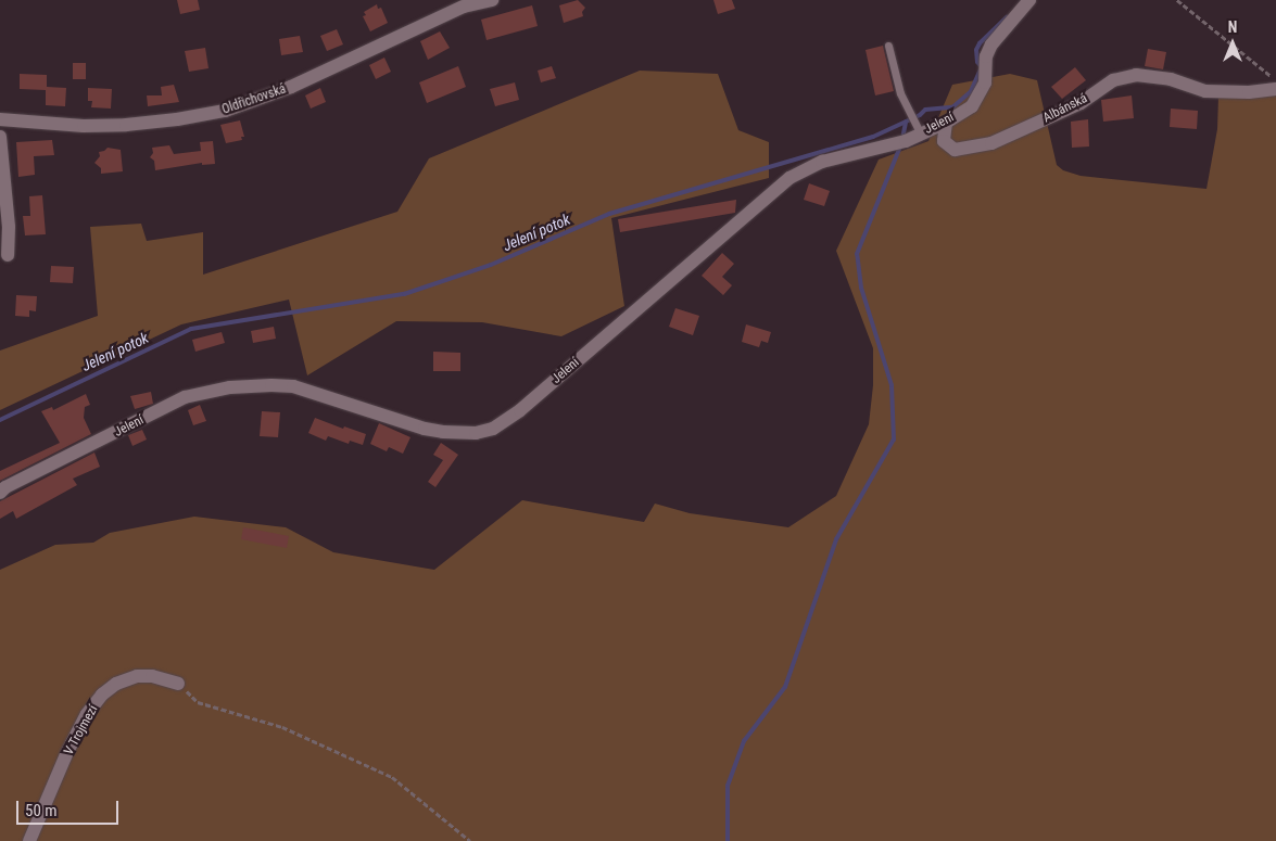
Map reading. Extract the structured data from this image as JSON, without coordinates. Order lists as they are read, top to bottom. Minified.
{"streets":{"street":["Oldřichovská","Albánská","Jelení","V Trojmezí"]},"crossings":[["Albánská","Jelení"]],"water":["Jelení potok"],"scale_bar":"50 m","north":"top"}
